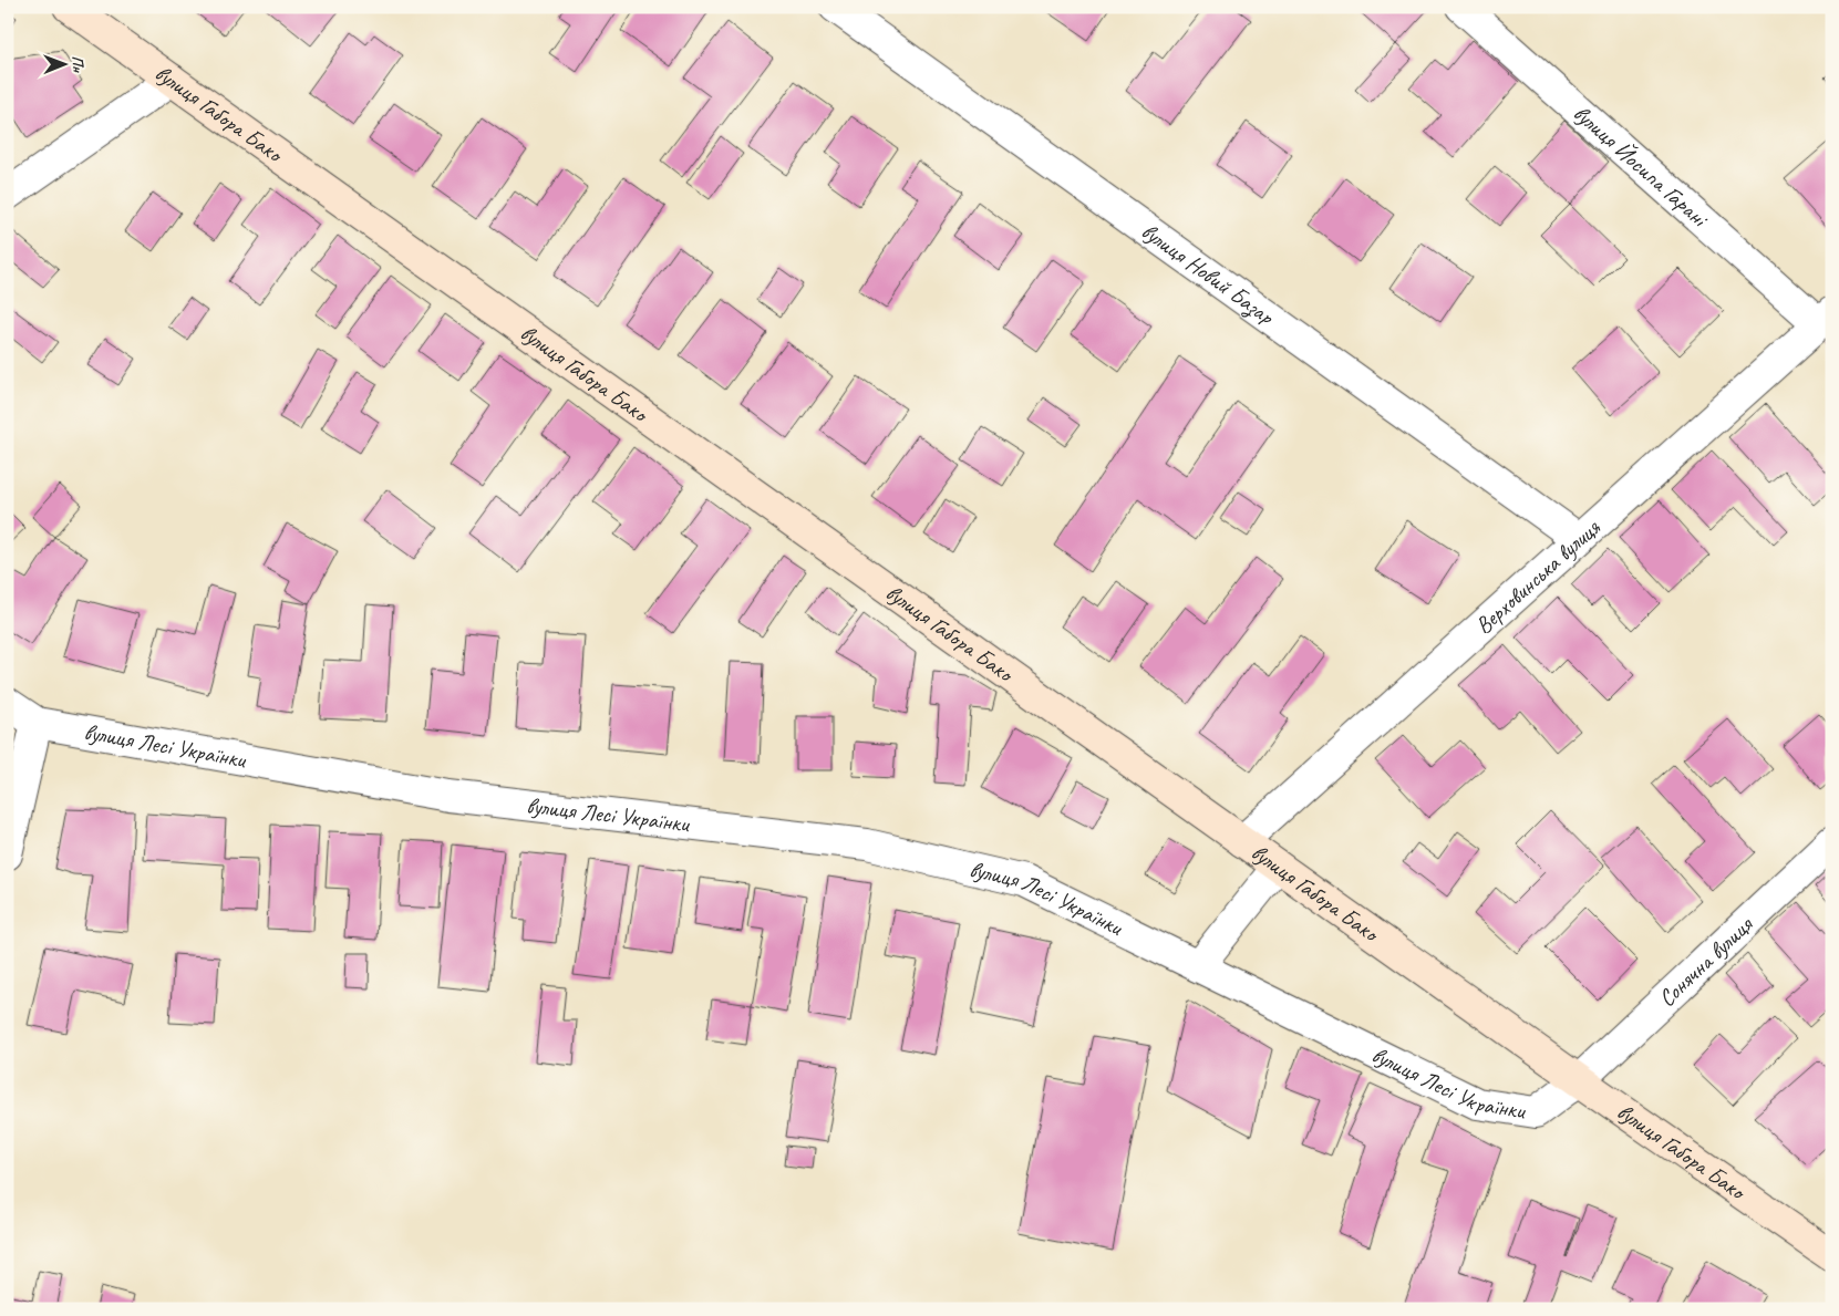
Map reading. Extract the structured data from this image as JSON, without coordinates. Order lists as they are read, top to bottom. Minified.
{"streets":{"street":["вулиця Габора Бако","вулиця Йосипа Гарані","вулиця Новий Базар","Верховинська вулиця","вулиця Лесі Українки","Сонячна вулиця"]},"crossings":[["вулиця Габора Бако","Верховинська вулиця"],["вулиця Габора Бако","вулиця Лесі Українки"],["вулиця Габора Бако","Сонячна вулиця"],["вулиця Йосипа Гарані","Верховинська вулиця"],["вулиця Новий Базар","Верховинська вулиця"],["вулиця Лесі Українки","Сонячна вулиця"]],"north":"right"}
